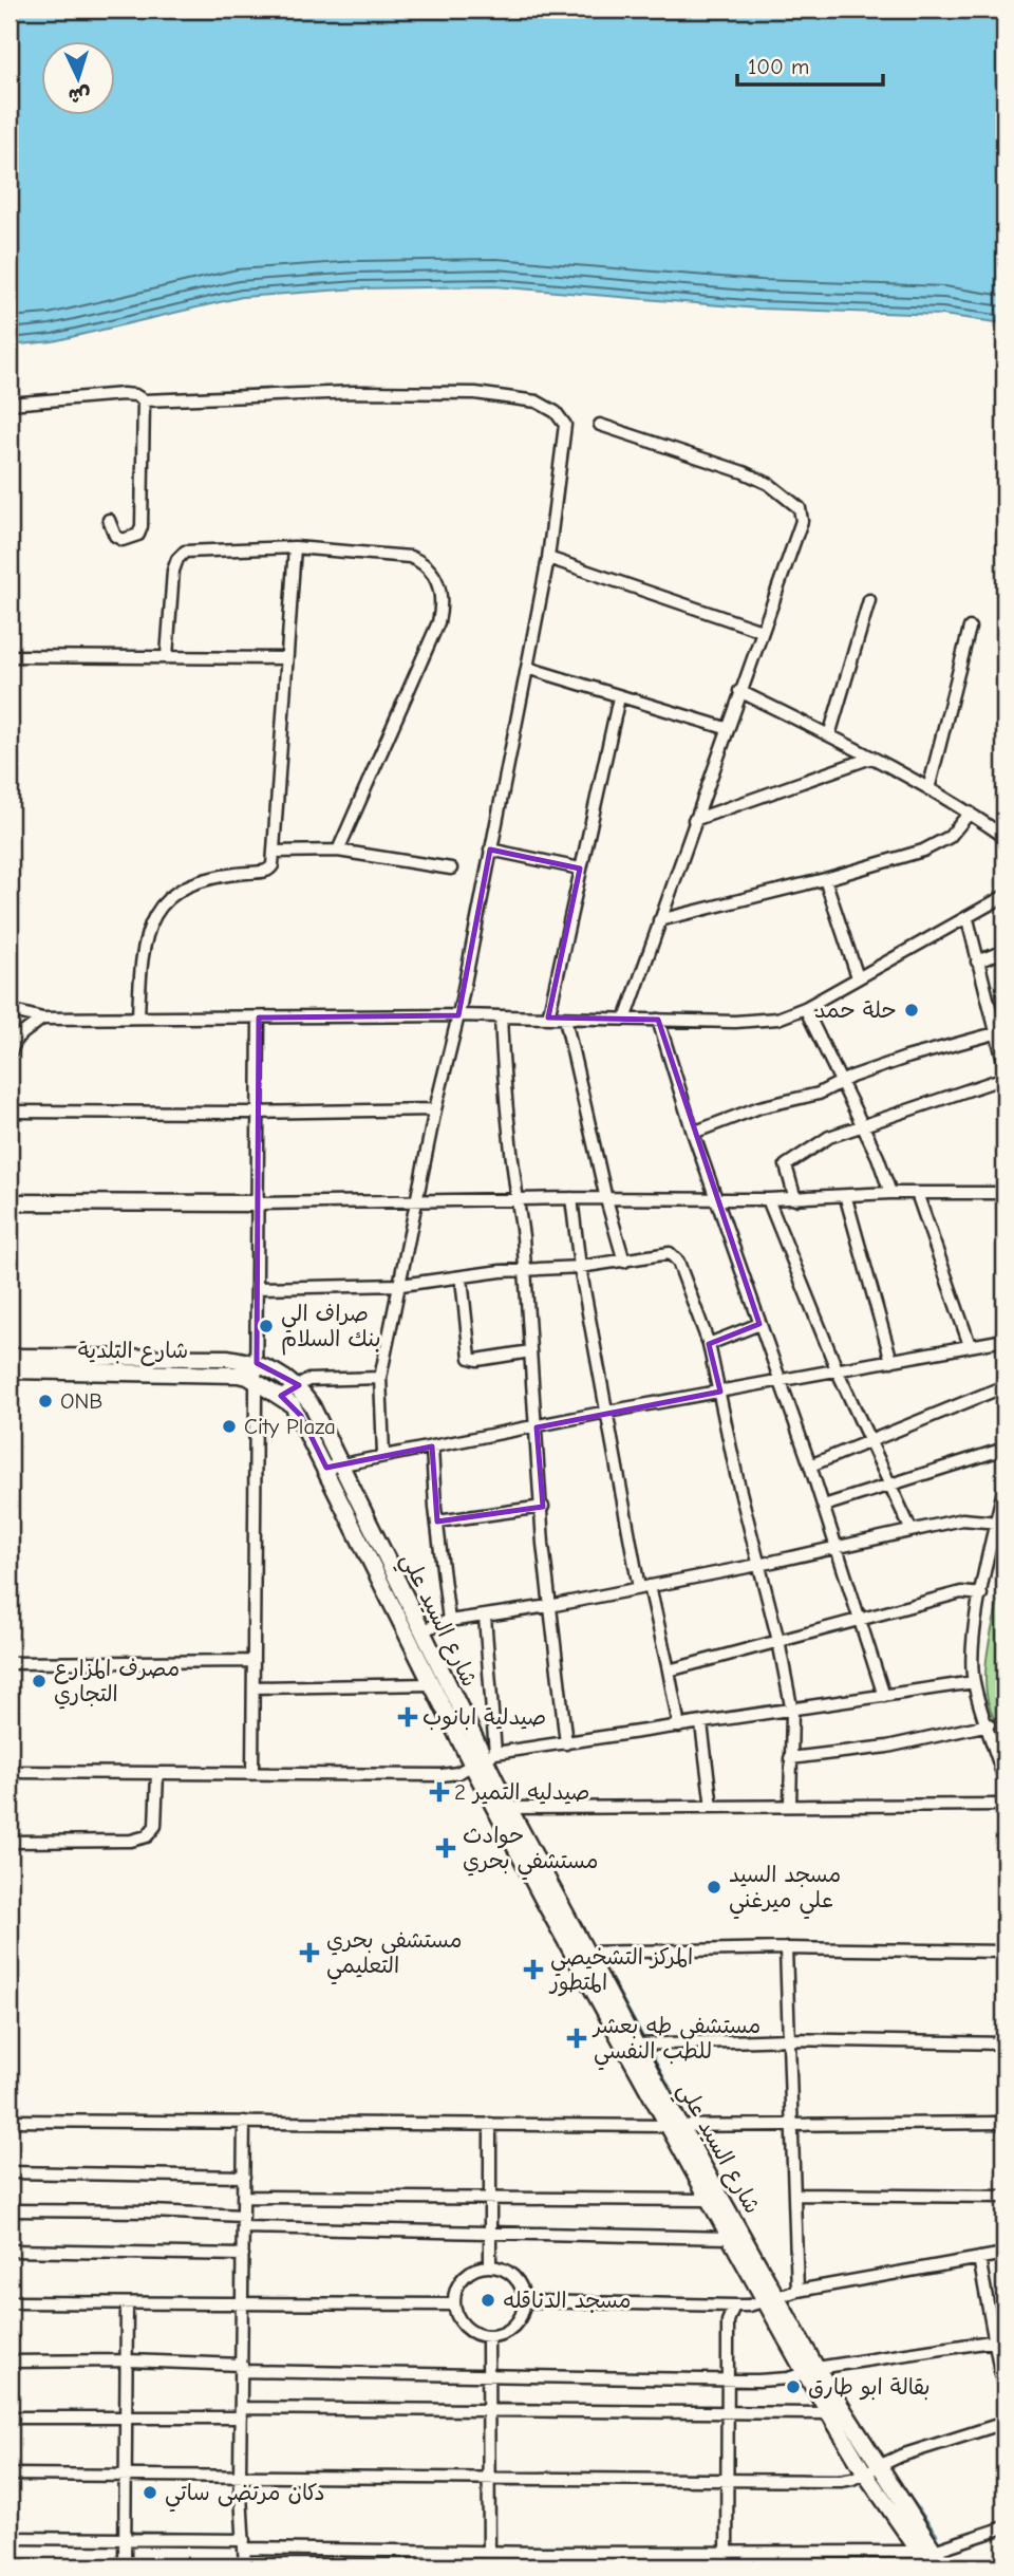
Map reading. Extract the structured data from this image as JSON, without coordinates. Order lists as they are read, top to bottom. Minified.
{"streets":{"main road":["شارع البلدية","شارع السيد علي"]},"crossings":[["شارع البلدية","شارع السيد علي"]],"places":{"other":["حلة حمد","صراف الي بنك السلام","ONB","City Plaza","مصرف المزارع التجاري","مسجد السيد علي ميرغني","مسجد الدناقله","بقالة ابو طارق","دكان مرتضى ساتي"],"health":["صيدلية ابانوب","صيدليه التمير 2","حوادث مستشفي بحري","مستشفى بحري التعليمي","المركز التشخيصي المتطور","مستشفى طه بعشر للطب النفسي"]},"scale_bar":"100 m","north":"bottom"}
